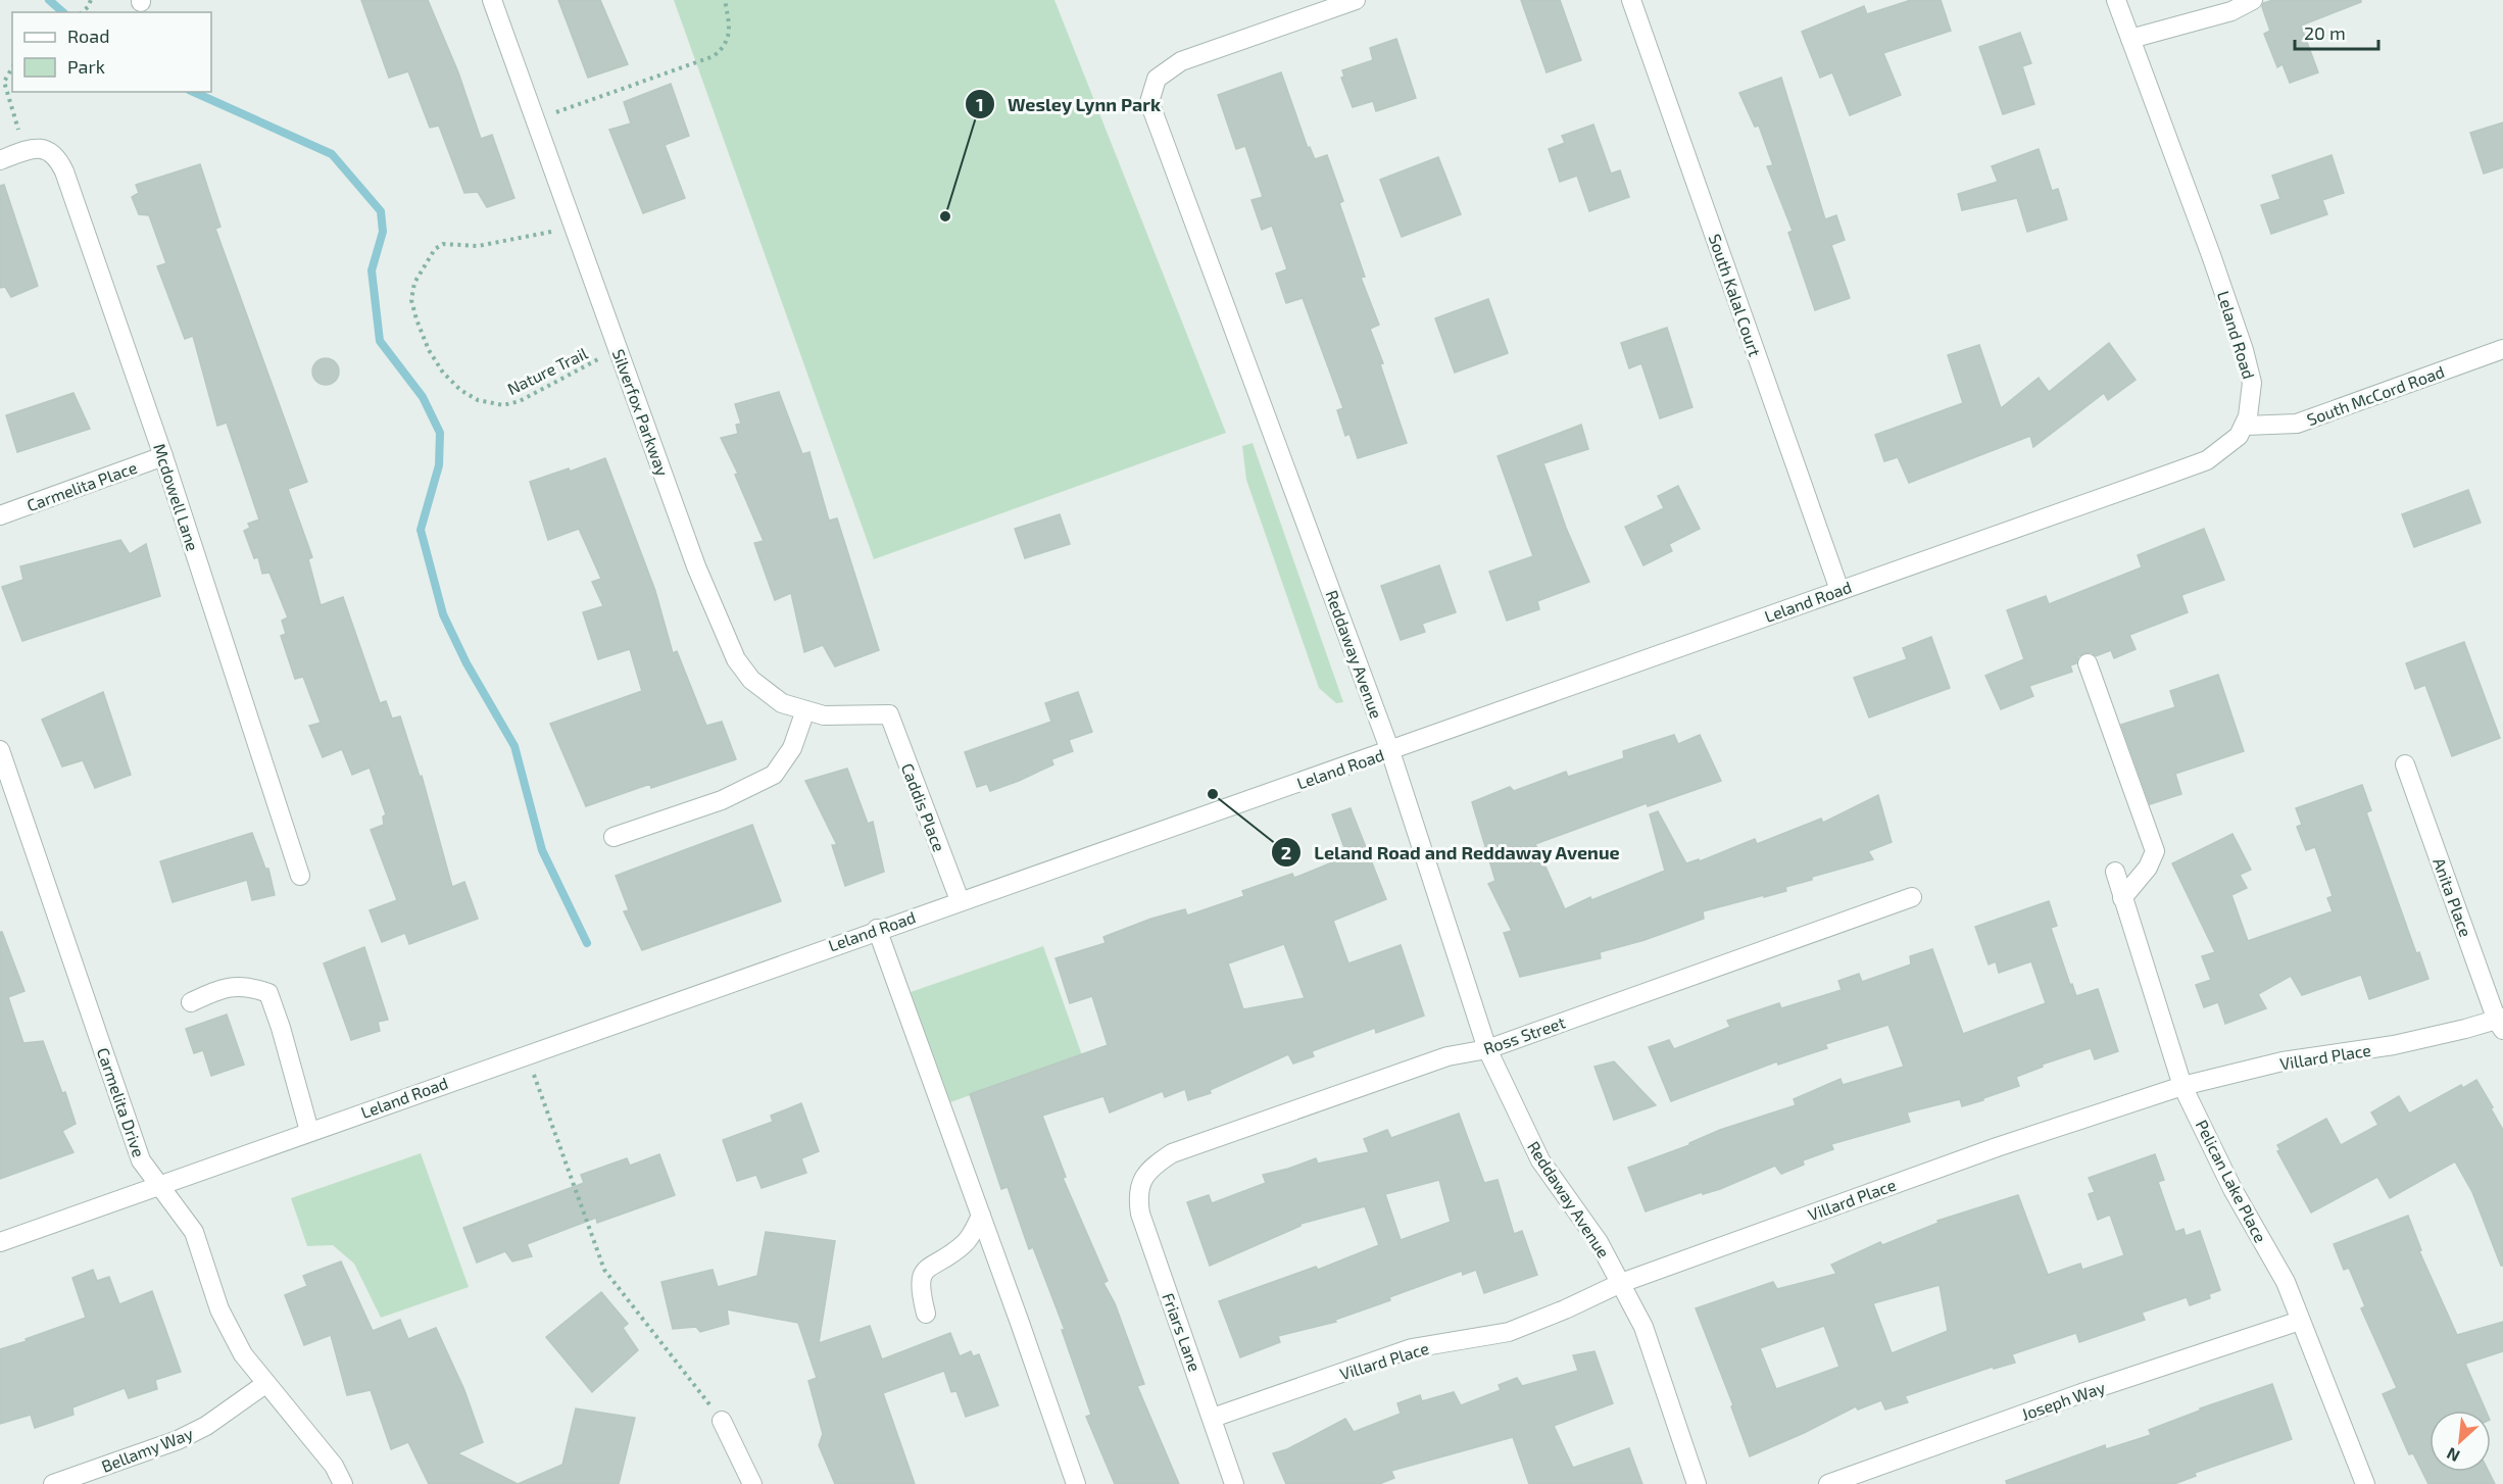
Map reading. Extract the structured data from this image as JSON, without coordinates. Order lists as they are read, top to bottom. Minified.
{"streets":{"street":["South Kalal Court","Leland Road","South McCord Road","Silverfox Parkway","Carmelita Place","Mcdowell Lane","Reddaway Avenue","Caddis Place","Anita Place","Ross Street","Villard Place","Carmelita Drive","Pelican Lake Place","Friars Lane","Joseph Way","Bellamy Way"],"path":["Nature Trail"]},"crossings":[["South Kalal Court","Leland Road"],["Leland Road","South McCord Road"],["Leland Road","Reddaway Avenue"],["Leland Road","Caddis Place"],["Leland Road","Carmelita Drive"],["Nature Trail","Silverfox Parkway"],["Silverfox Parkway","Caddis Place"],["Carmelita Place","Mcdowell Lane"],["Reddaway Avenue","Ross Street"],["Reddaway Avenue","Villard Place"],["Anita Place","Villard Place"],["Ross Street","Friars Lane"],["Villard Place","Pelican Lake Place"],["Villard Place","Friars Lane"],["Carmelita Drive","Bellamy Way"],["Pelican Lake Place","Joseph Way"]],"places":["Wesley Lynn Park","Leland Road and Reddaway Avenue"],"legend":["Road","Park"],"scale_bar":"20 m","north":"bottom left"}
